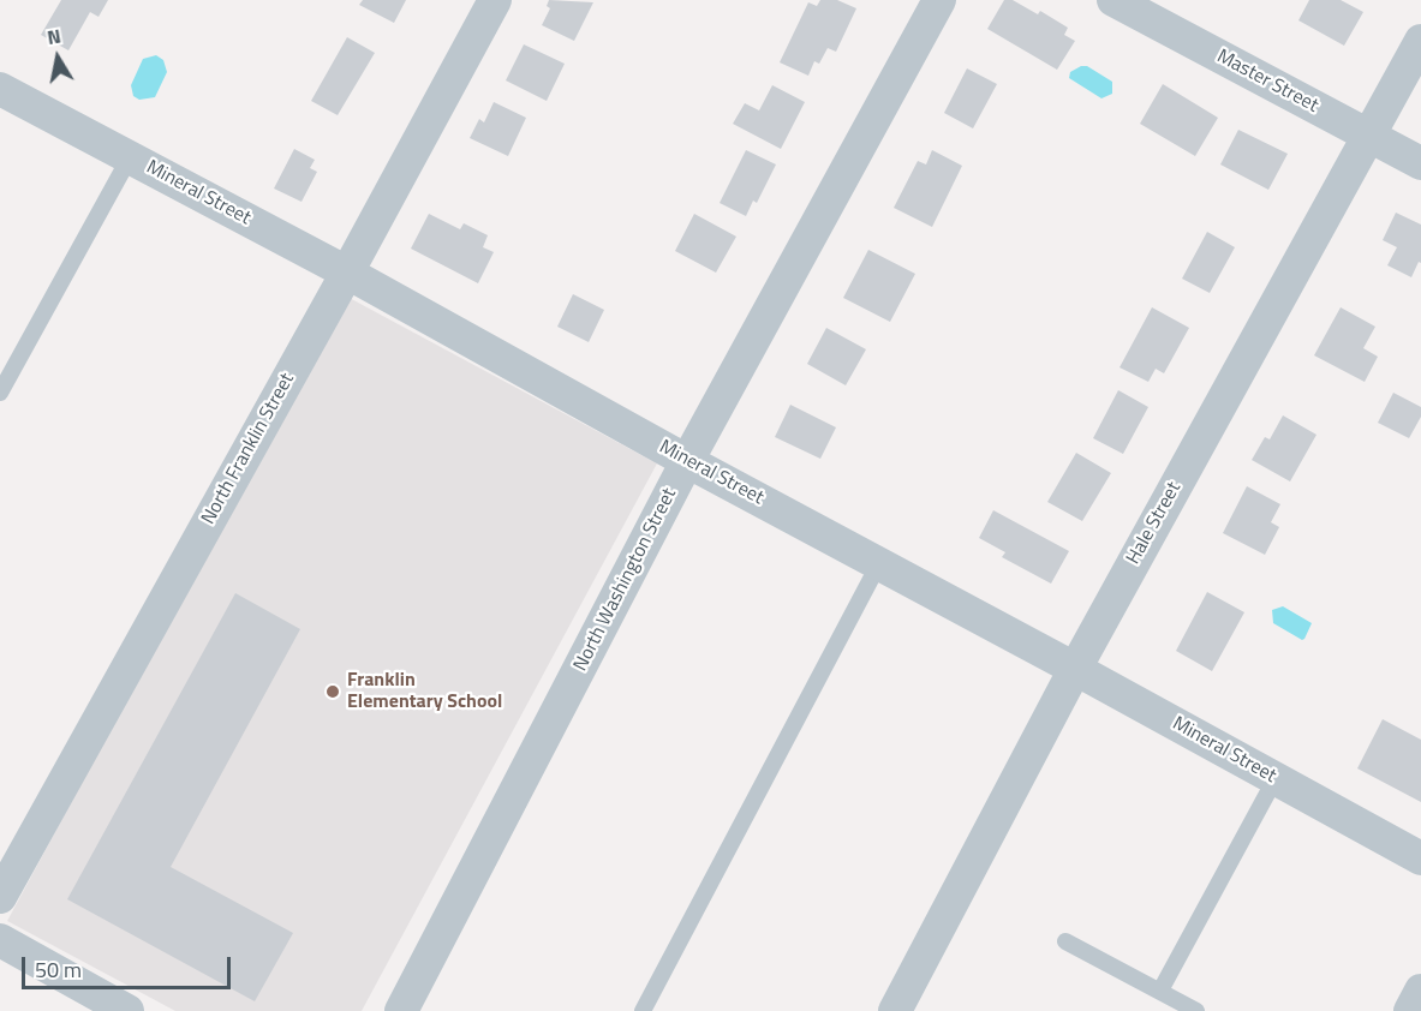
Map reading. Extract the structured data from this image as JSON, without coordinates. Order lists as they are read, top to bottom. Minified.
{"streets":{"street":["Master Street","Mineral Street","North Franklin Street","Hale Street","North Washington Street"]},"crossings":[["Master Street","Hale Street"],["Mineral Street","North Franklin Street"],["Mineral Street","Hale Street"],["Mineral Street","North Washington Street"]],"places":["Franklin Elementary School"],"scale_bar":"50 m","north":"top"}
